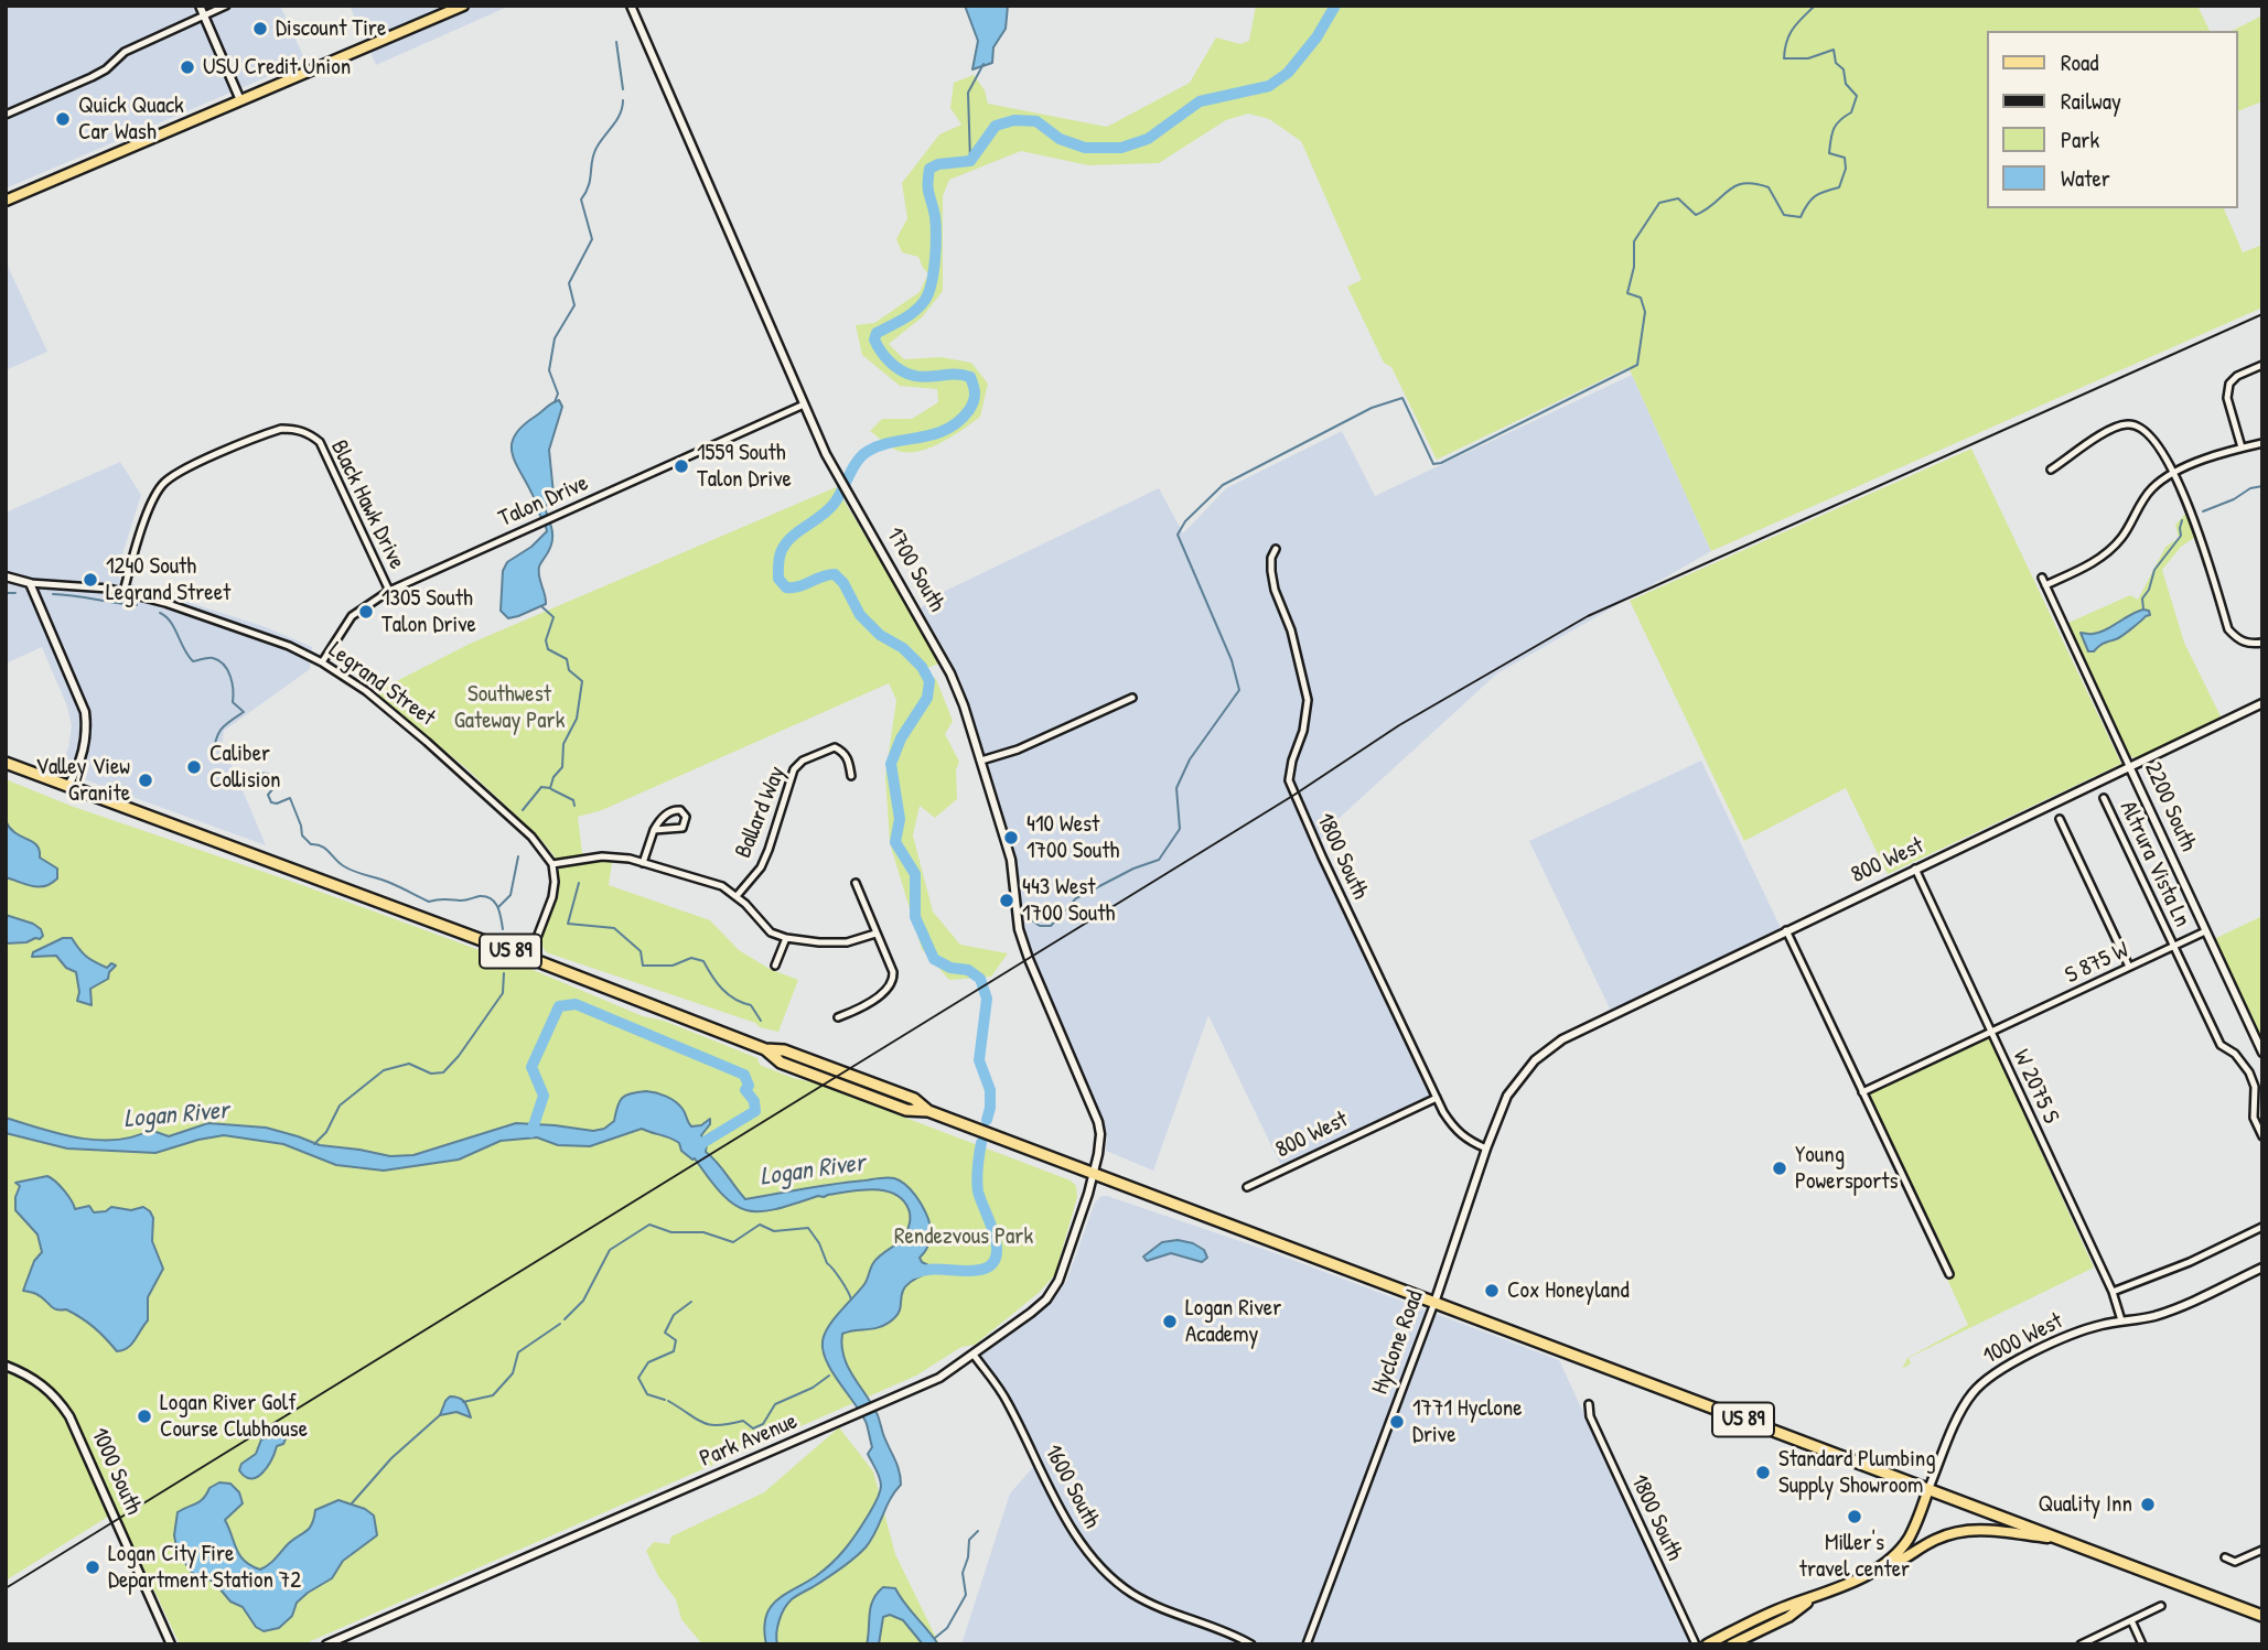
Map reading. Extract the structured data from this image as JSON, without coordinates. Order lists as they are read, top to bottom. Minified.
{"streets":{"highway":["US 89"],"main road":["1000 West"],"street":["Talon Drive","Black Hawk Drive","1700 South","Legrand Street","2200 South","Ballard Way","1800 South","800 West","Altrura Vista Ln","S 875 W","W 2075 S","Hyclone Road","Park Avenue","1000 South","1600 South"]},"crossings":[["Talon Drive","Black Hawk Drive"],["Talon Drive","1700 South"],["Talon Drive","Legrand Street"],["Black Hawk Drive","Legrand Street"],["1700 South","US 89"],["1700 South","Park Avenue"],["2200 South","800 West"],["2200 South","S 875 W"],["1800 South","800 West"],["1800 South","Hyclone Road"],["800 West","W 2075 S"],["800 West","Hyclone Road"],["Altrura Vista Ln","S 875 W"],["US 89","1000 West"],["US 89","Hyclone Road"],["US 89","Park Avenue"],["S 875 W","W 2075 S"],["W 2075 S","1000 West"],["Park Avenue","1600 South"]],"water":["Logan River"],"parks":["Southwest Gateway Park","Rendezvous Park"],"places":["Discount Tire","USU Credit Union","Quick Quack Car Wash","1559 South Talon Drive","1240 South Legrand Street","1305 South Talon Drive","Caliber Collision","Valley View Granite","410 West 1700 South","443 West 1700 South","Young Powersports","Cox Honeyland","Logan River Academy","Logan River Golf Course Clubhouse","1771 Hyclone Drive","Standard Plumbing Supply Showroom","Quality Inn","Miller's travel center","Logan City Fire Department Station 72"],"legend":["Road","Railway","Park","Water"]}
